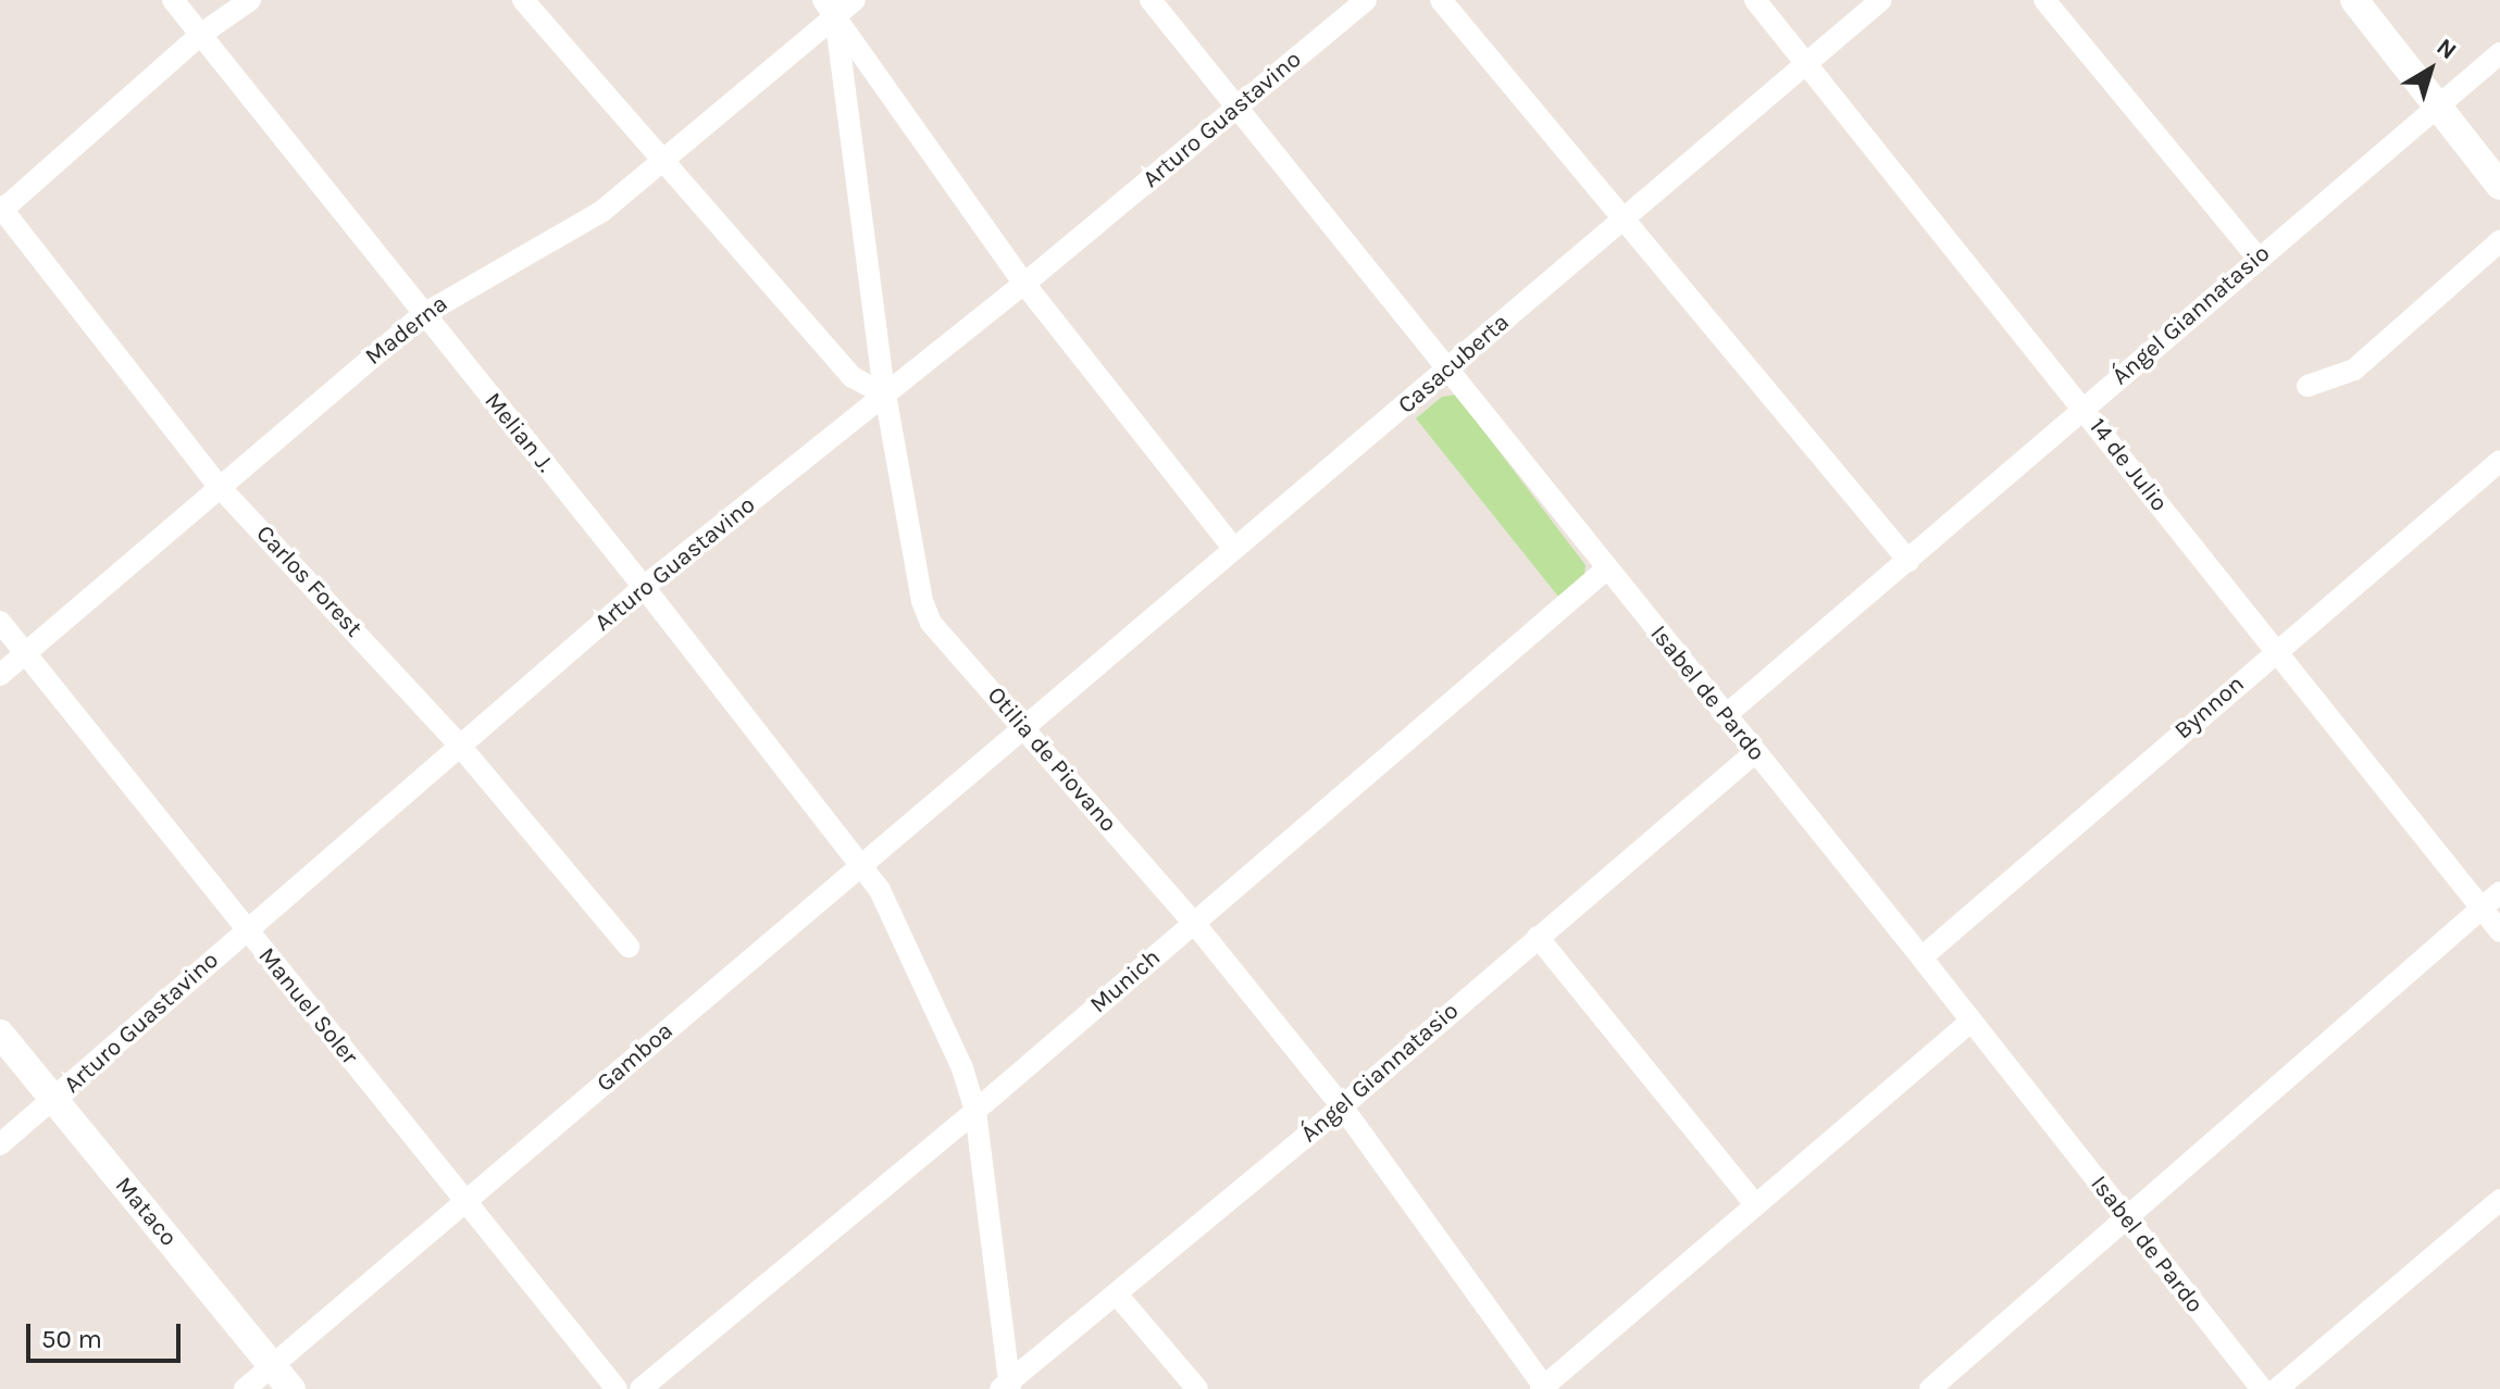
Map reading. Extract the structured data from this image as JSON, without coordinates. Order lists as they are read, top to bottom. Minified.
{"streets":{"street":["Arturo Guastavino","Ángel Giannatasio","Maderna","Casacuberta","Melian J.","14 de Julio","Carlos Forest","Isabel de Pardo","Bynnon","Otilia de Piovano","Munich","Manuel Soler","Gamboa","Mataco"]},"crossings":[["Arturo Guastavino","Melian J."],["Arturo Guastavino","Carlos Forest"],["Arturo Guastavino","Isabel de Pardo"],["Arturo Guastavino","Otilia de Piovano"],["Arturo Guastavino","Manuel Soler"],["Arturo Guastavino","Mataco"],["Ángel Giannatasio","Melian J."],["Ángel Giannatasio","14 de Julio"],["Ángel Giannatasio","Isabel de Pardo"],["Ángel Giannatasio","Otilia de Piovano"],["Maderna","Melian J."],["Maderna","Carlos Forest"],["Maderna","Otilia de Piovano"],["Maderna","Manuel Soler"],["Casacuberta","14 de Julio"],["Casacuberta","Isabel de Pardo"],["Casacuberta","Otilia de Piovano"],["Casacuberta","Gamboa"],["Melian J.","Munich"],["Melian J.","Gamboa"],["14 de Julio","Bynnon"],["Isabel de Pardo","Bynnon"],["Isabel de Pardo","Munich"],["Otilia de Piovano","Munich"],["Otilia de Piovano","Gamboa"],["Manuel Soler","Gamboa"],["Gamboa","Mataco"]],"scale_bar":"50 m","north":"top right"}
